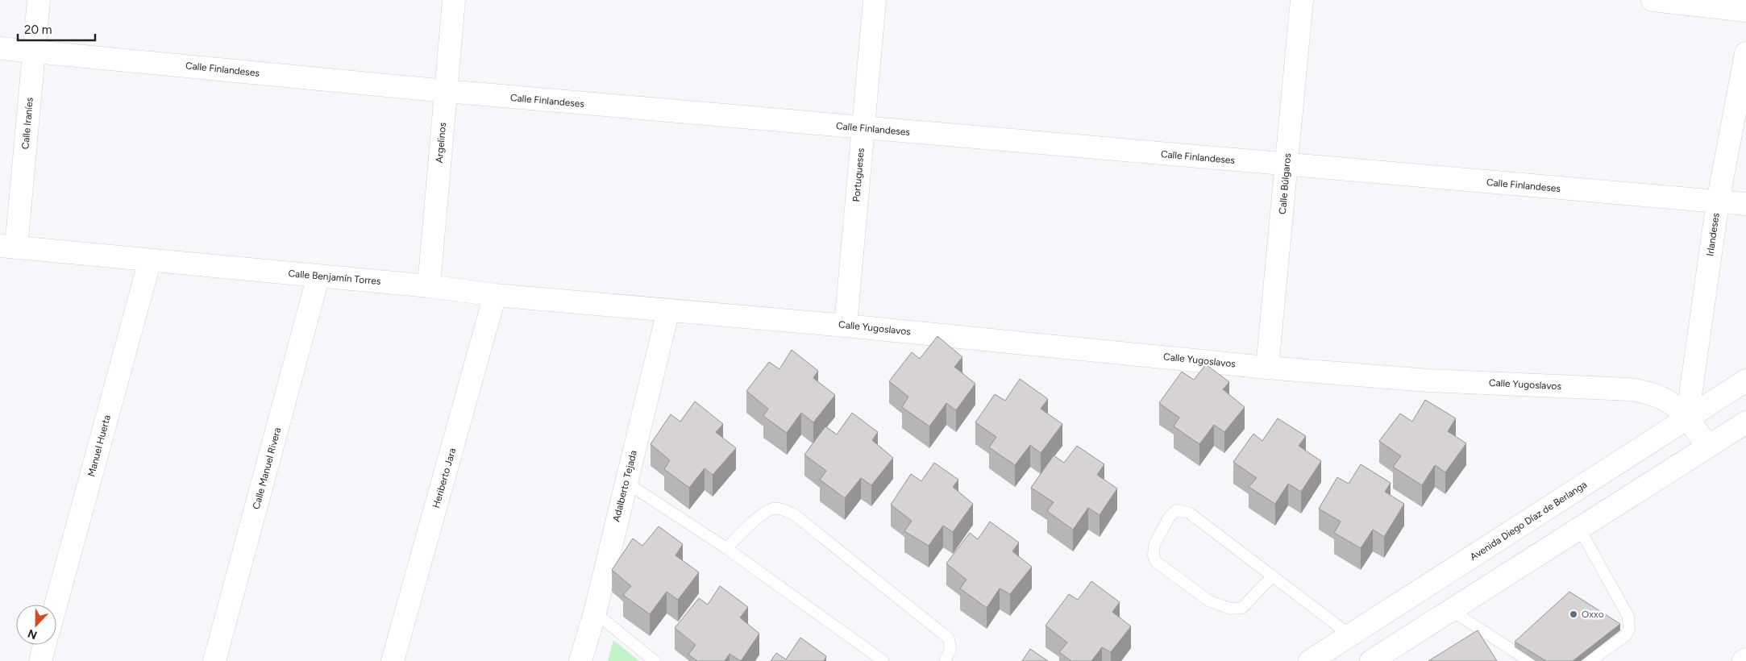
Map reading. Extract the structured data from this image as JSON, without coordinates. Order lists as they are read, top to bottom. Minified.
{"streets":{"street":["Calle Finlandeses","Calle Iraníes","Argelinos","Portugueses","Calle Búlgaros","Irlandeses","Calle Benjamín Torres","Calle Yugoslavos","Manuel Huerta","Calle Manuel Rivera","Heriberto Jara","Adalberto Tejada","Avenida Diego Díaz de Berlanga"]},"crossings":[["Calle Finlandeses","Calle Iraníes"],["Calle Finlandeses","Argelinos"],["Calle Finlandeses","Portugueses"],["Calle Finlandeses","Calle Búlgaros"],["Calle Finlandeses","Irlandeses"],["Calle Iraníes","Calle Benjamín Torres"],["Argelinos","Calle Benjamín Torres"],["Portugueses","Calle Yugoslavos"],["Calle Búlgaros","Calle Yugoslavos"],["Irlandeses","Calle Yugoslavos"],["Irlandeses","Avenida Diego Díaz de Berlanga"],["Calle Benjamín Torres","Calle Yugoslavos"],["Calle Benjamín Torres","Manuel Huerta"],["Calle Benjamín Torres","Calle Manuel Rivera"],["Calle Benjamín Torres","Heriberto Jara"],["Calle Benjamín Torres","Adalberto Tejada"],["Calle Yugoslavos","Adalberto Tejada"],["Calle Yugoslavos","Avenida Diego Díaz de Berlanga"]],"places":["Oxxo"],"scale_bar":"20 m","north":"bottom"}
